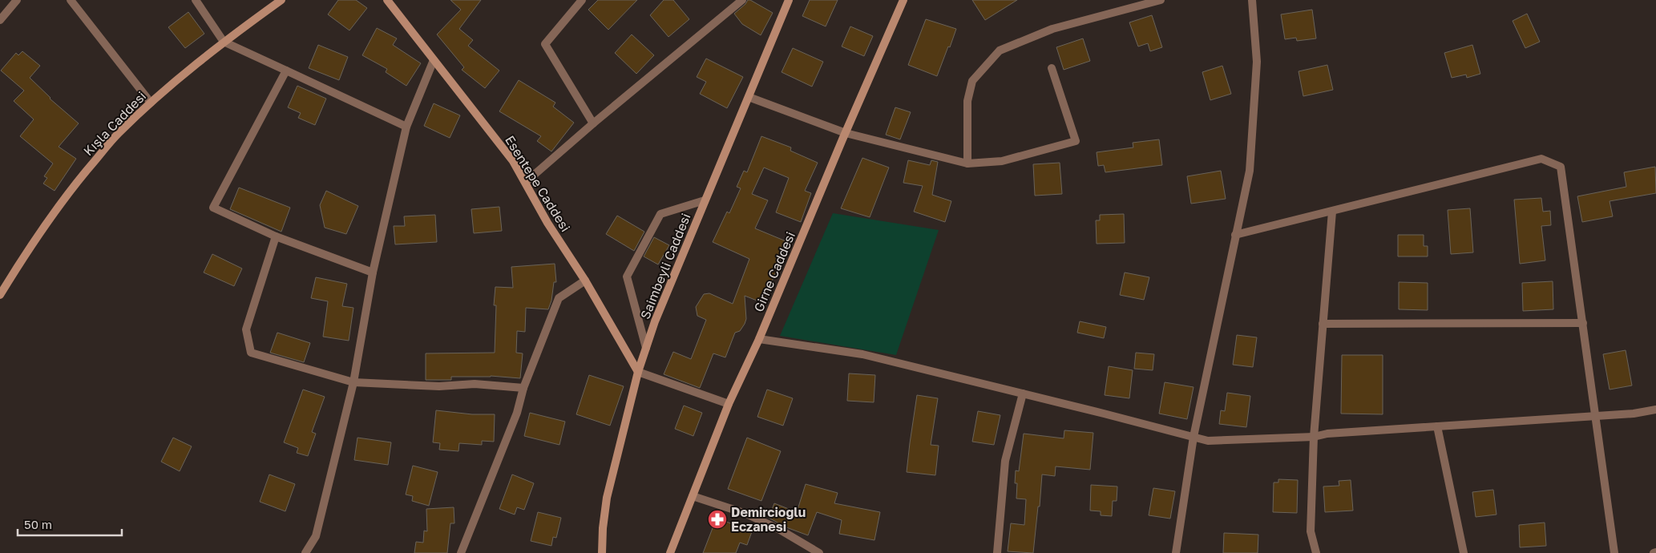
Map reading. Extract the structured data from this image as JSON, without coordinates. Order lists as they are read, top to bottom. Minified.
{"streets":{"street":["Kışla Caddesi","Esentepe Caddesi","Saimbeyli Caddesi","Girne Caddesi"]},"crossings":[["Esentepe Caddesi","Saimbeyli Caddesi"]],"places":{"pharmacy":["Demircioğlu Eczanesi"]},"scale_bar":"50 m"}
